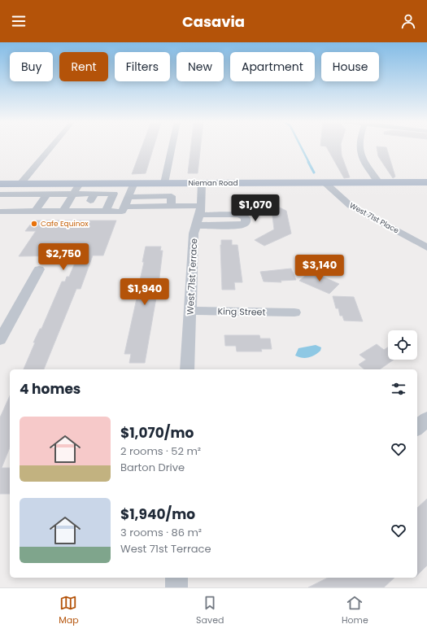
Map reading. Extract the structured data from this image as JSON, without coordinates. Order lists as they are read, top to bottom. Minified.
{"streets":{"main road":["Nieman Road"],"street":["West 71st Place","West 71st Terrace","King Street"]},"crossings":[["Nieman Road","West 71st Place"],["Nieman Road","West 71st Terrace"],["West 71st Terrace","King Street"]],"places":["Cafe Equinox"],"page":{"header":"Casavia","chip":["Buy","Rent","Filters","New","Apartment","House"],"price":["$1,070","$2,750","$3,140","$1,940"],"heading":"4 homes","list":[{"name":"$1,070/mo","note":"2 rooms · 52 m² · Barton Drive"},{"name":"$1,940/mo","note":"3 rooms · 86 m² · West 71st Terrace"}],"tabs":["Map","Saved","Home"]}}
